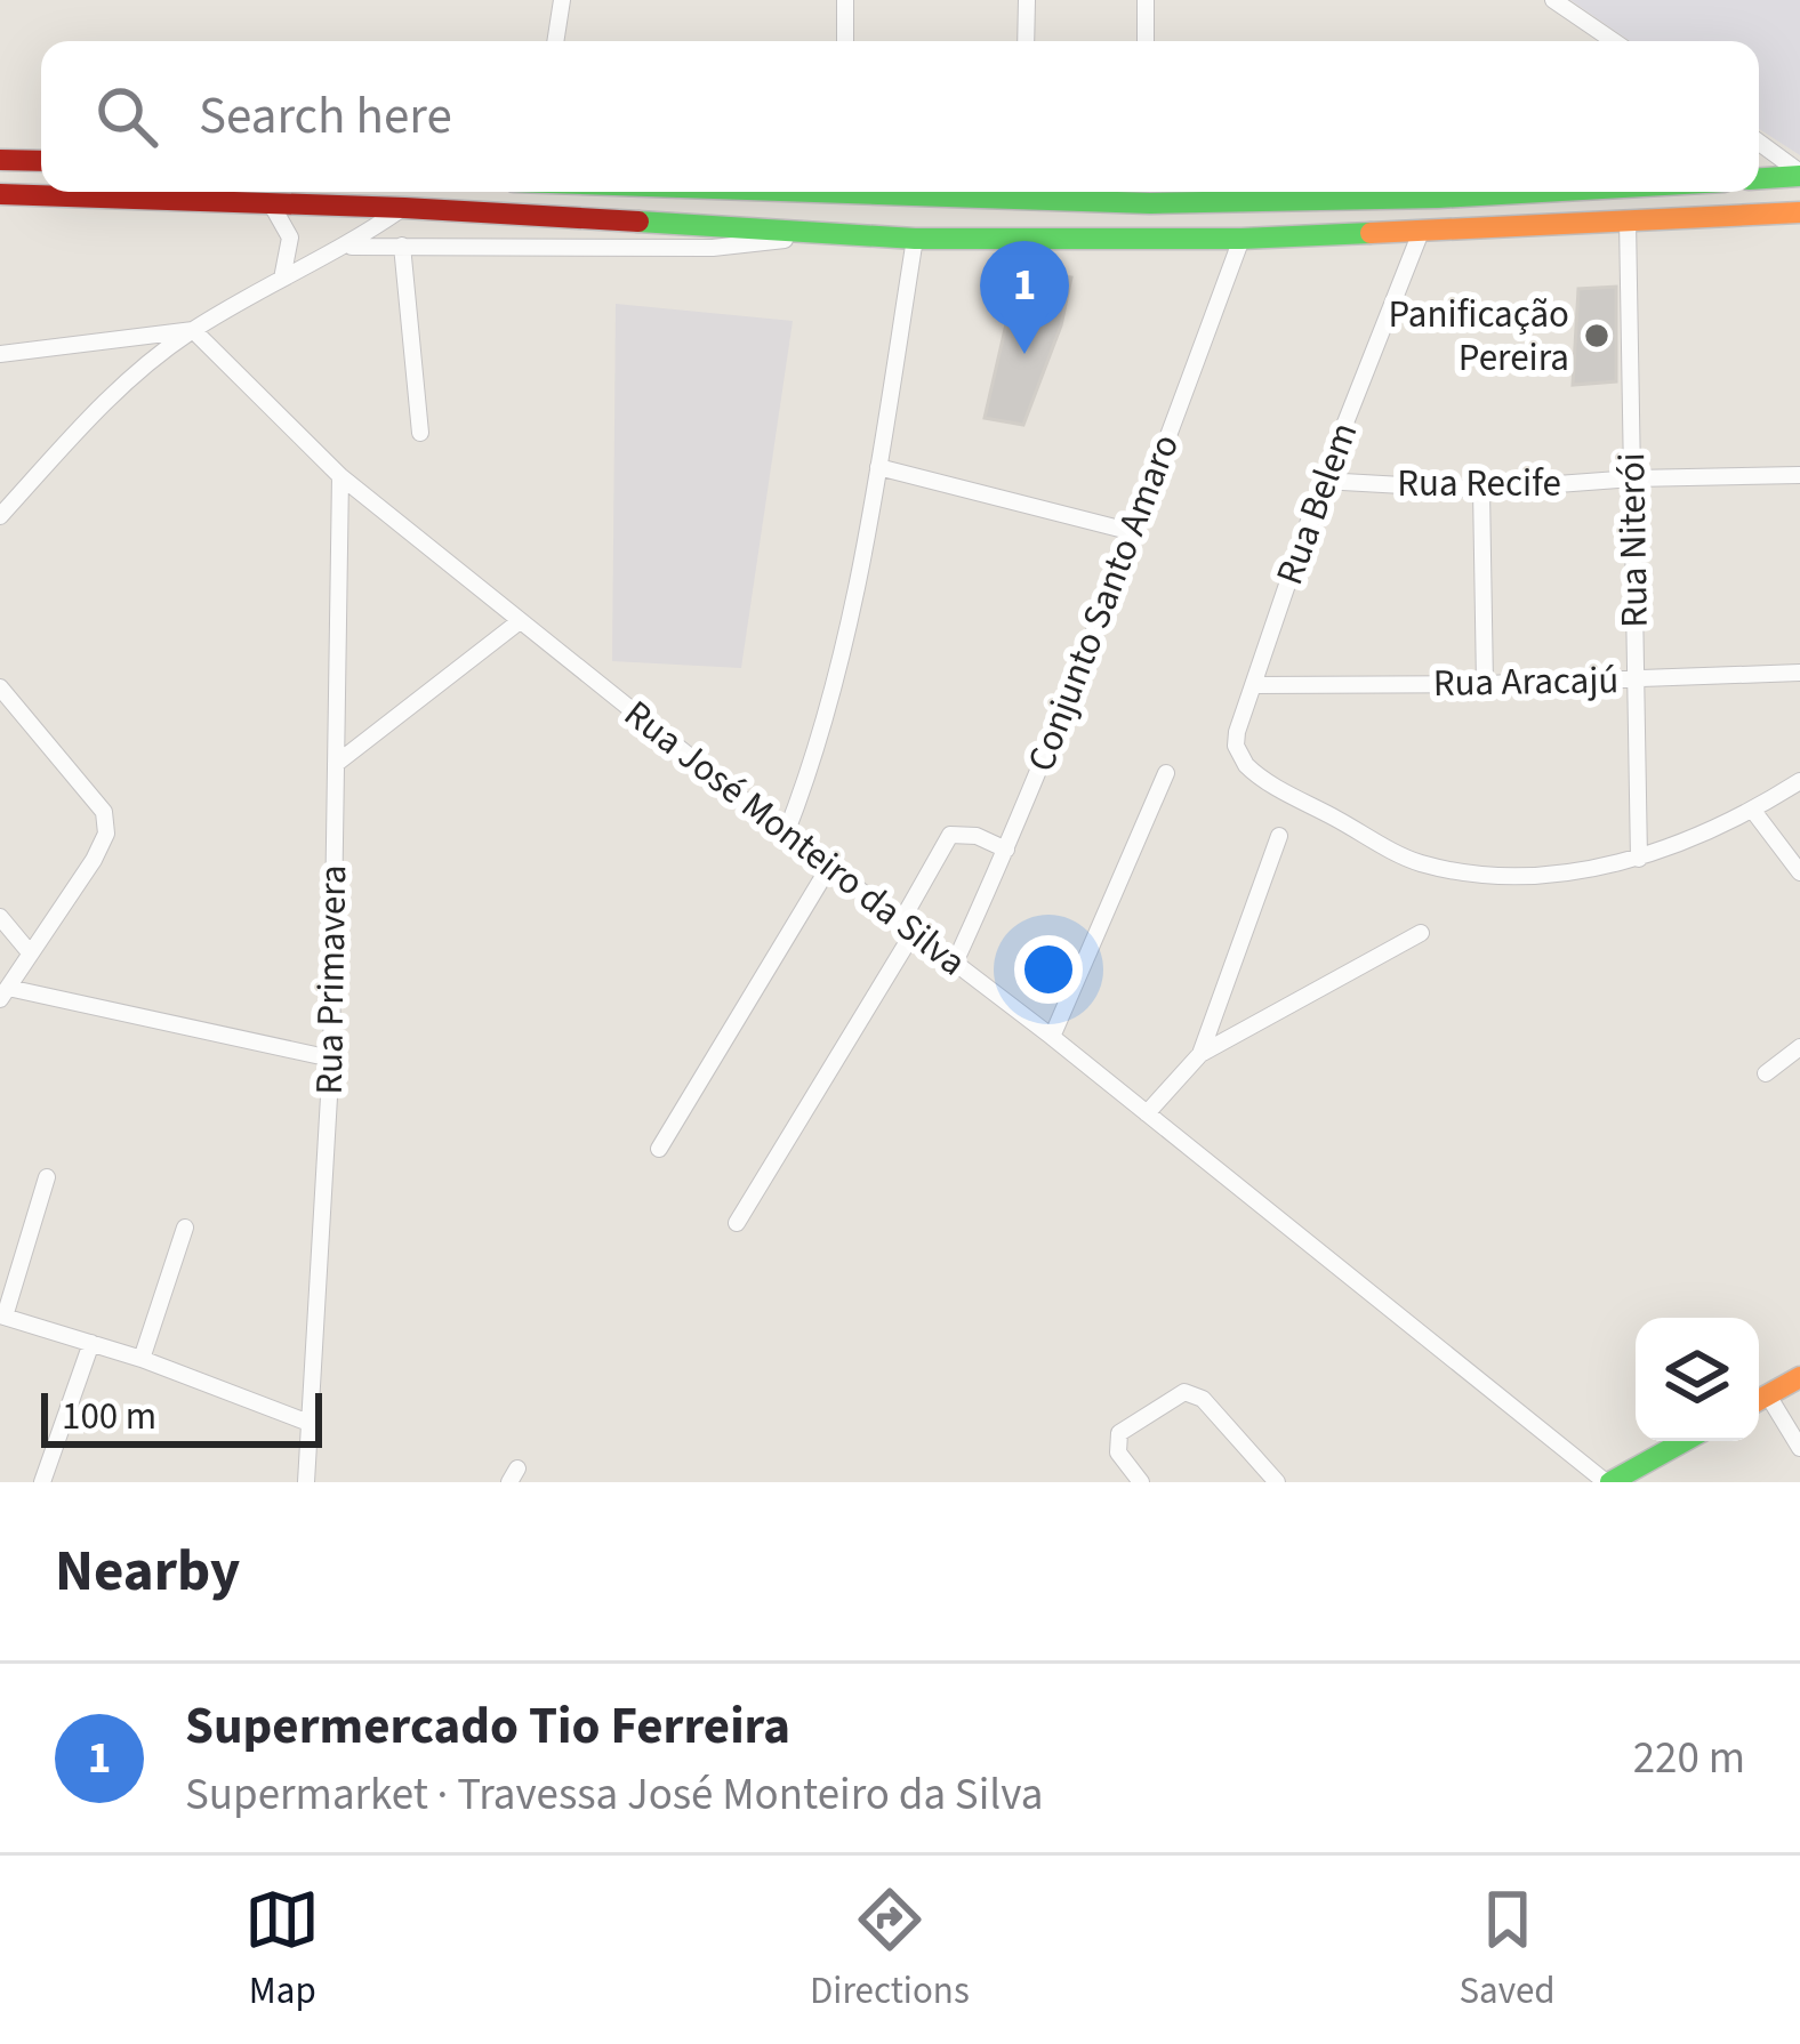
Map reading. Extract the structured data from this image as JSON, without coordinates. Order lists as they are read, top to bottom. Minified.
{"streets":{"street":["Rua Recife","Rua Belem","Rua Niterói","Conjunto Santo Amaro","Rua Aracajú","Rua José Monteiro da Silva","Rua Primavera"]},"crossings":[["Rua Recife","Rua Belem"],["Rua Recife","Rua Niterói"],["Rua Belem","Rua Niterói"],["Rua Belem","Rua Aracajú"],["Rua Niterói","Rua Aracajú"],["Conjunto Santo Amaro","Rua José Monteiro da Silva"],["Rua José Monteiro da Silva","Rua Primavera"]],"places":["Panificação Pereira"],"scale_bar":"100 m","page":{"search":"Search here","pins":"1","scale":"100 m","heading":"Nearby","list":[{"mark":"1","name":"Supermercado Tio Ferreira","note":"Supermarket · Travessa José Monteiro da Silva","value":"220 m"}],"nav":["Map","Directions","Saved"]}}
